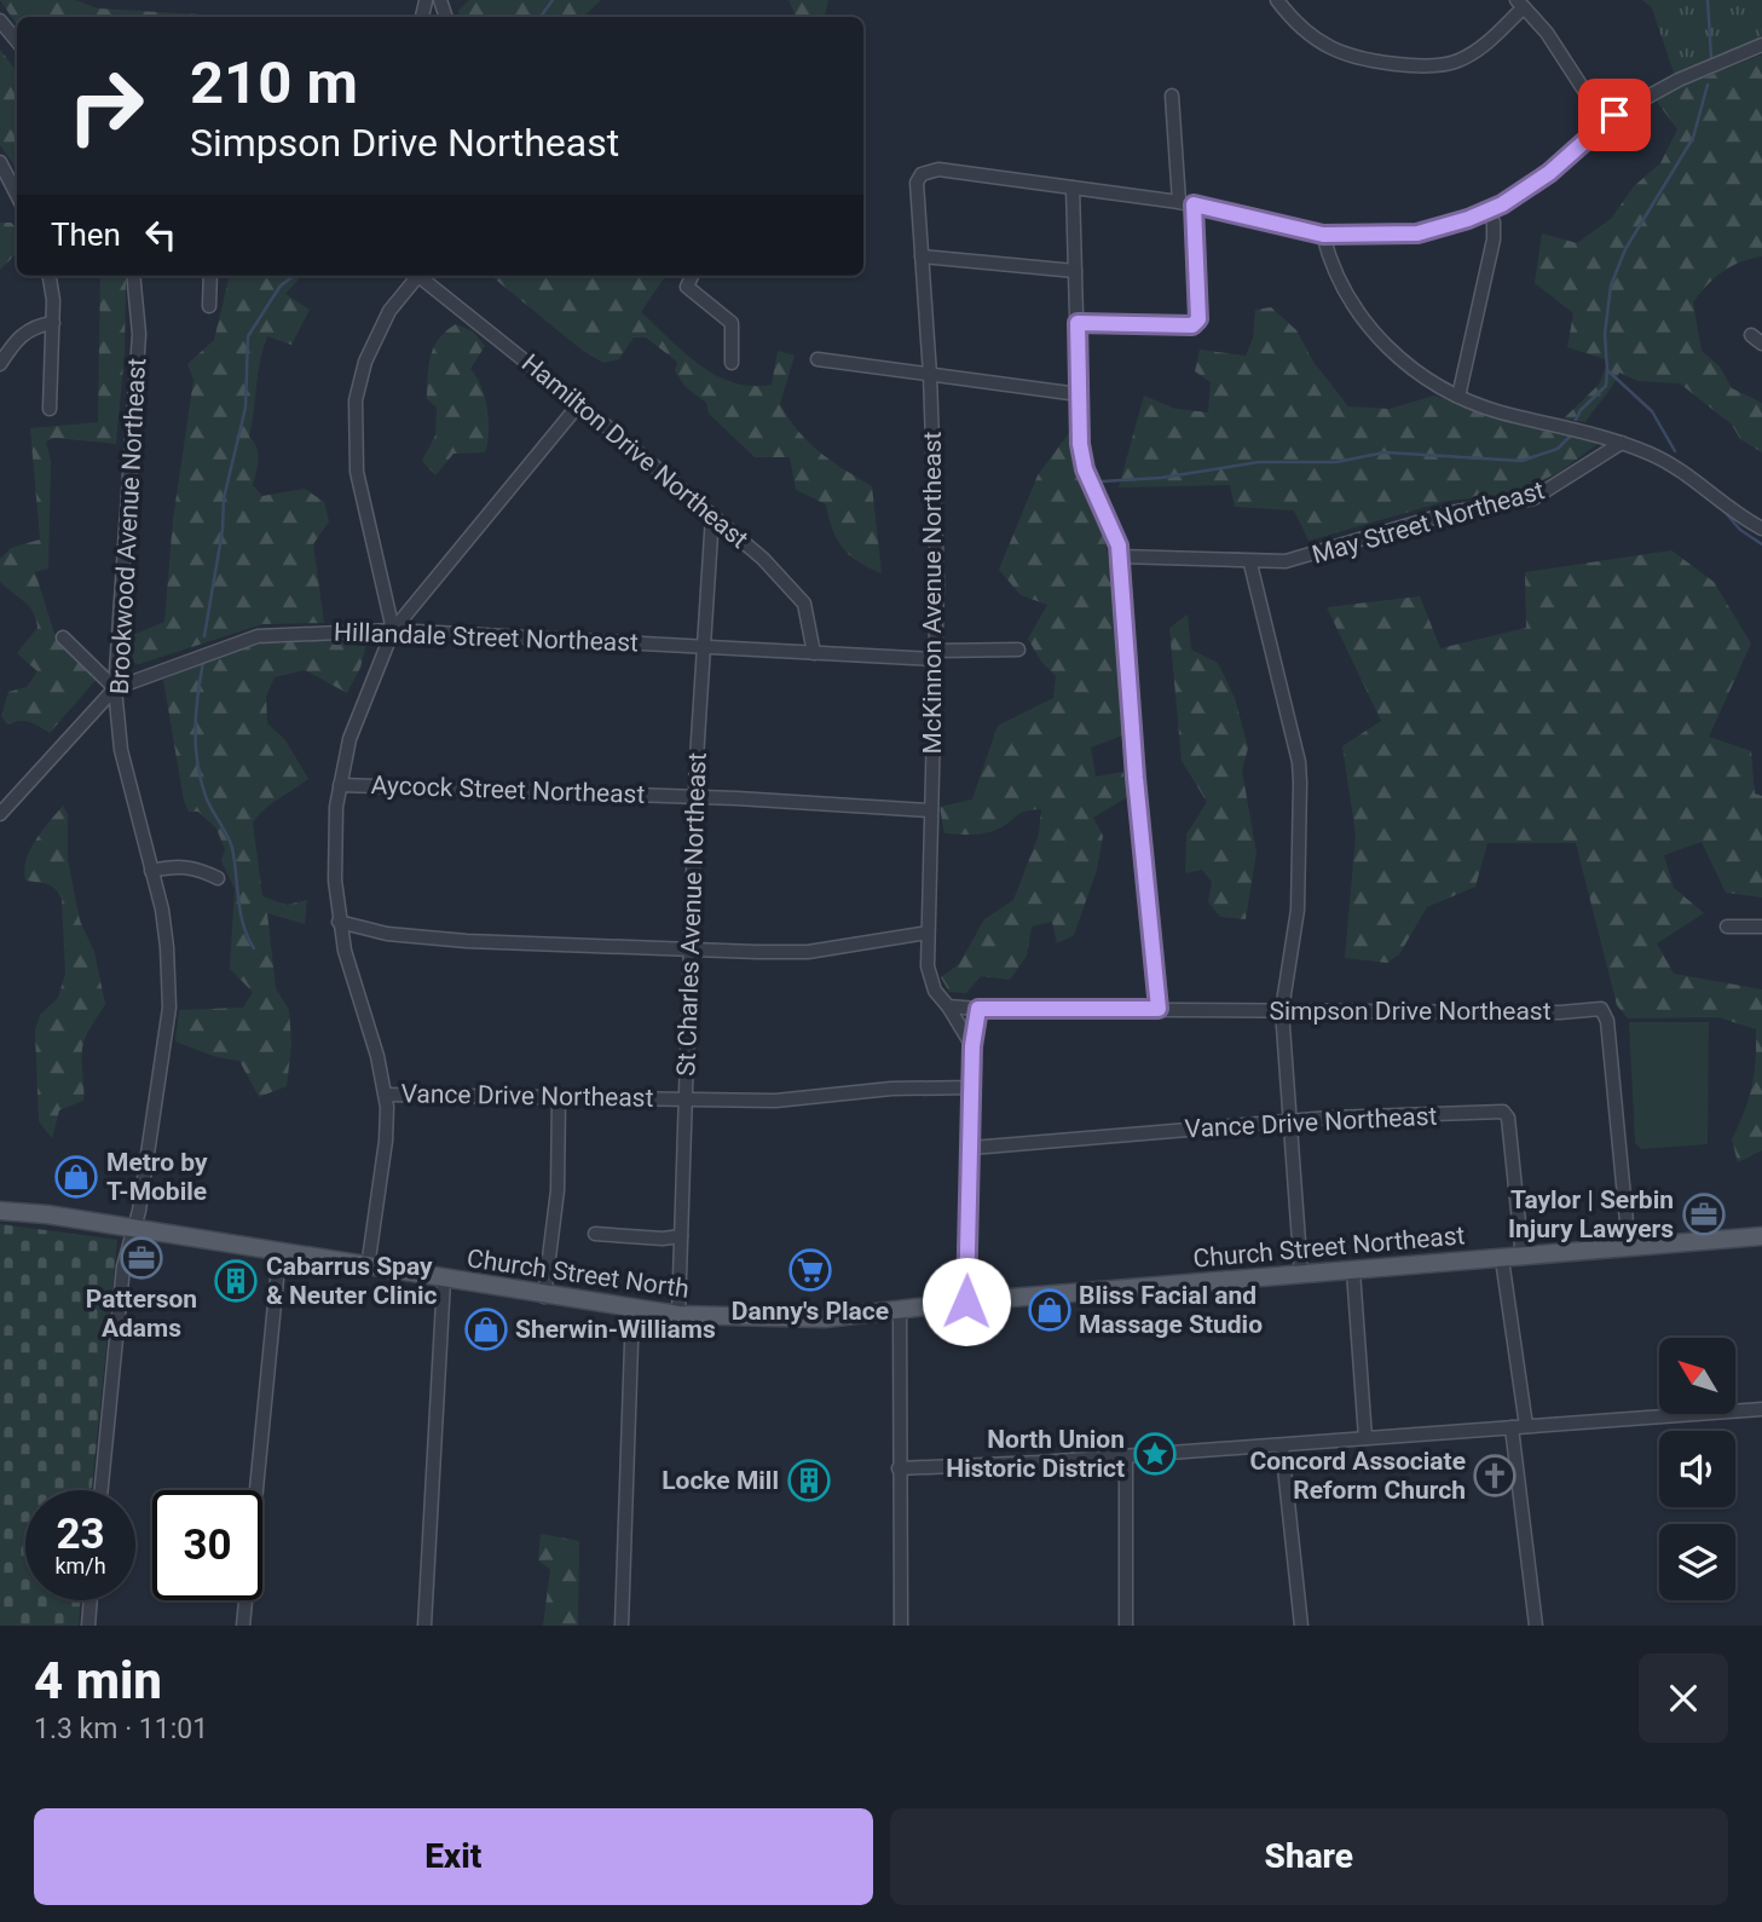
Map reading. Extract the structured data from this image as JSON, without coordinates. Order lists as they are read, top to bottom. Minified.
{"streets":{"main road":["Church Street Northeast","Church Street North"],"street":["Hamilton Drive Northeast","May Street Northeast","Brookwood Avenue Northeast","McKinnon Avenue Northeast","Hillandale Street Northeast","Aycock Street Northeast","St Charles Avenue Northeast","Simpson Drive Northeast","Vance Drive Northeast"]},"crossings":[["Hamilton Drive Northeast","Hillandale Street Northeast"],["Hamilton Drive Northeast","St Charles Avenue Northeast"],["Brookwood Avenue Northeast","Hillandale Street Northeast"],["Brookwood Avenue Northeast","Church Street North"],["McKinnon Avenue Northeast","Hillandale Street Northeast"],["McKinnon Avenue Northeast","Aycock Street Northeast"],["Hillandale Street Northeast","St Charles Avenue Northeast"],["Aycock Street Northeast","St Charles Avenue Northeast"],["St Charles Avenue Northeast","Vance Drive Northeast"],["St Charles Avenue Northeast","Church Street North"],["Simpson Drive Northeast","Church Street Northeast"],["Vance Drive Northeast","Church Street Northeast"],["Church Street Northeast","Church Street North"]],"places":{"shop":["Metro by T-Mobile","Bliss Facial and Massage Studio","Sherwin-Williams"],"office":["Taylor | Serbin Injury Lawyers","Patterson Adams"],"supermarket":["Danny's Place"],"building":["Cabarrus Spay & Neuter Clinic","Locke Mill"],"place":["North Union Historic District"],"church":["Concord Associate Reform Church"]},"north":"top left","page":{"turn":["210 m","Simpson Drive Northeast"],"then":"Then","speed":"23 km/h","limit":"30","heading":["4 min","1.3 km · 11:01"],"buttons":["Exit","Share"]}}
